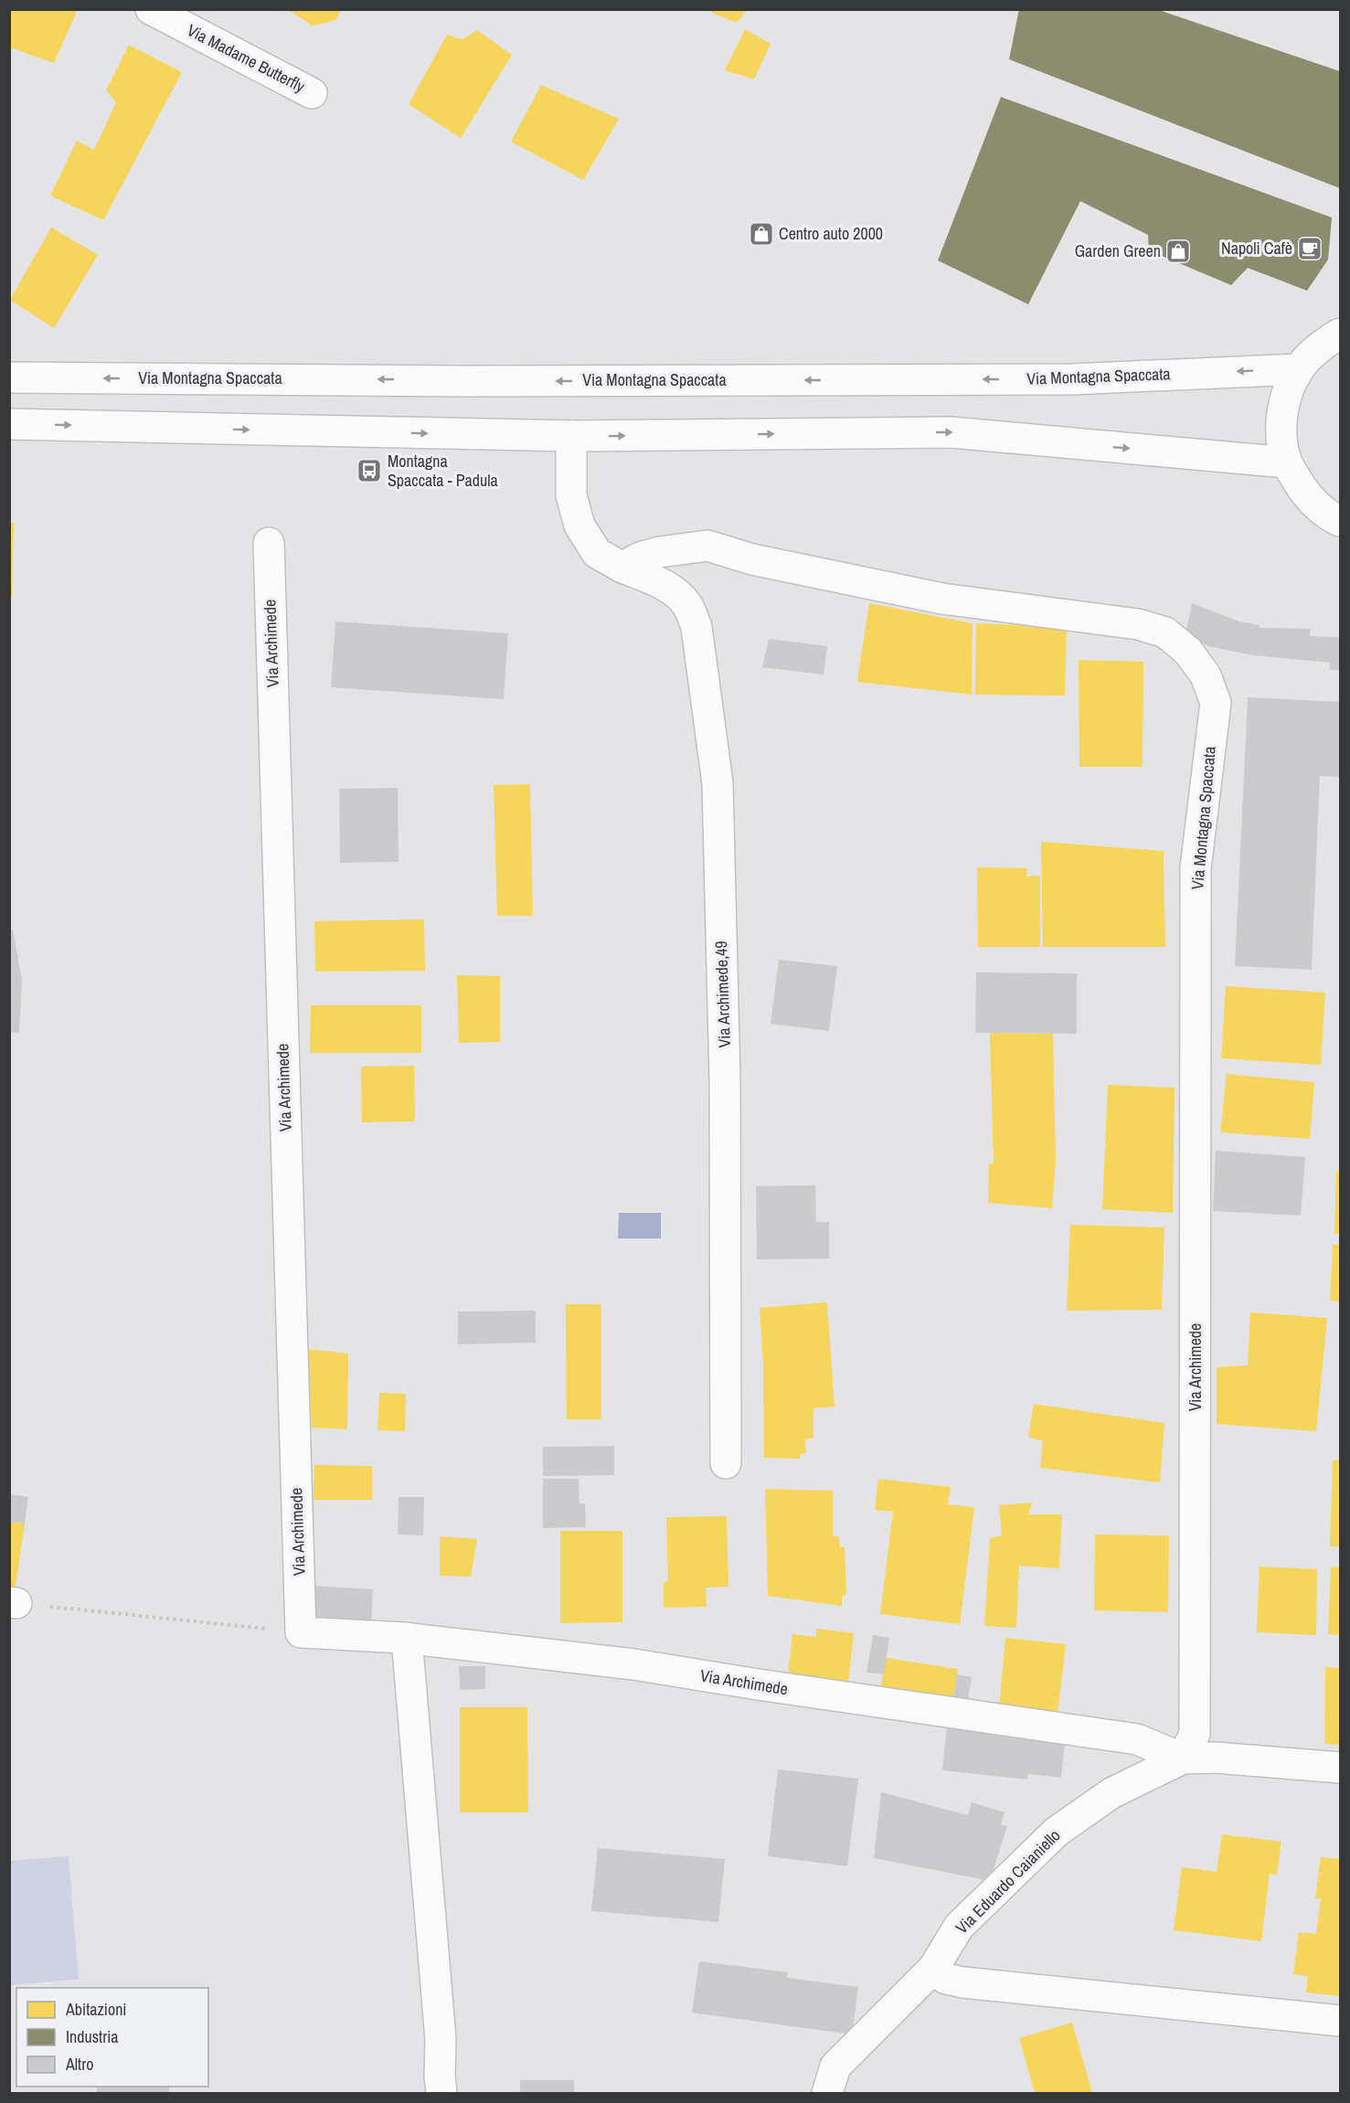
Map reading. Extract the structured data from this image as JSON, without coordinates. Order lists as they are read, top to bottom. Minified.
{"streets":{"street":["Via Madame Butterfly","Via Montagna Spaccata","Via Archimede","Via Archimede,49","Via Eduardo Caianiello"]},"crossings":[["Via Montagna Spaccata","Via Archimede"],["Via Montagna Spaccata","Via Archimede,49"],["Via Archimede","Via Eduardo Caianiello"]],"places":{"shop":["Centro auto 2000","Garden Green"],"cafe":["Napoli Cafè"],"bus stop":["Montagna Spaccata - Padula"]},"legend":["Abitazioni","Industria","Altro"]}
